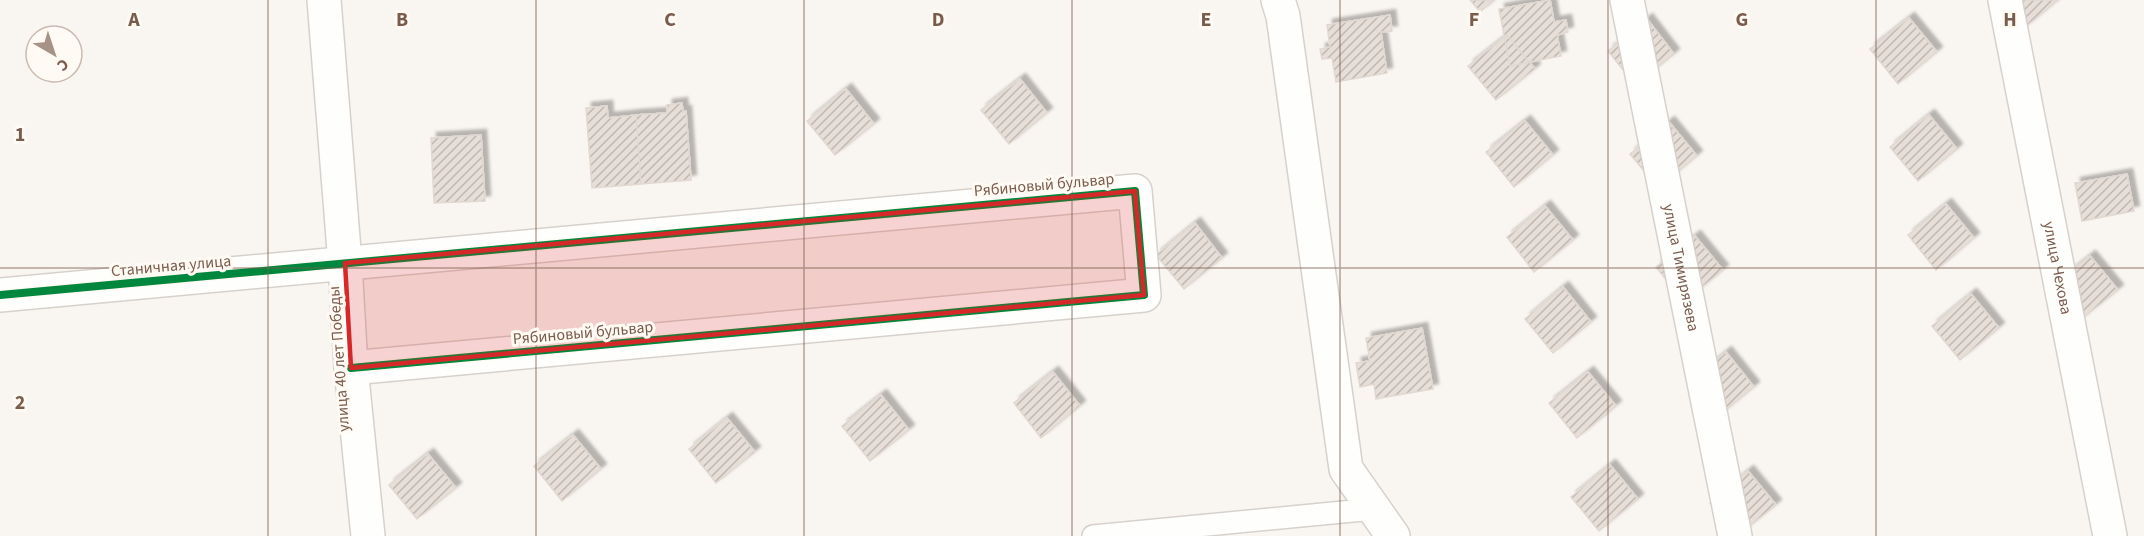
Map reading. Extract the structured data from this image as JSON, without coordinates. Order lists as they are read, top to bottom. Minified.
{"streets":{"street":["Рябиновый бульвар","Станичная улица","улица Тимирязева","улица Чехова","улица 40 лет Победы"]},"crossings":[["Рябиновый бульвар","Станичная улица"],["Рябиновый бульвар","улица 40 лет Победы"],["Станичная улица","улица 40 лет Победы"]],"north":"bottom right","grid":{"columns":["A","B","C","D","E","F","G","H"],"rows":["1","2"]}}
